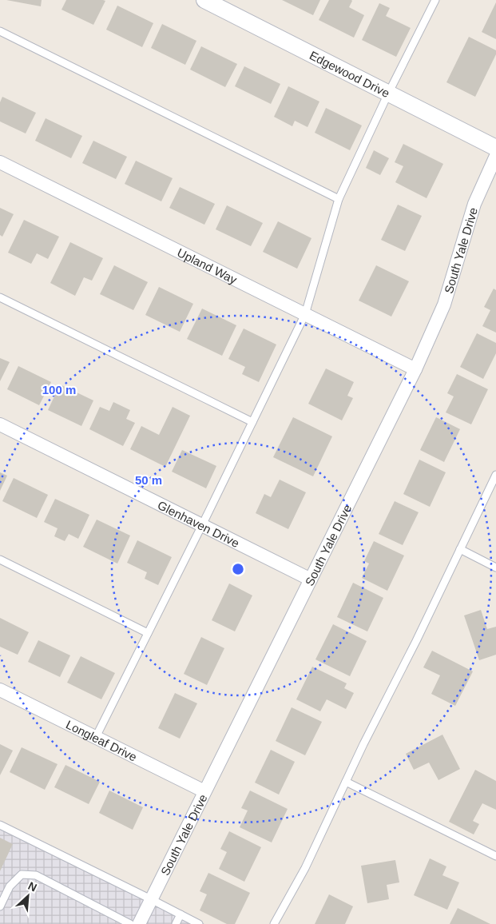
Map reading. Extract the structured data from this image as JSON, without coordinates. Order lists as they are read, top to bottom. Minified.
{"streets":{"street":["Edgewood Drive","South Yale Drive","Upland Way","Glenhaven Drive","Longleaf Drive"]},"crossings":[["South Yale Drive","Upland Way"],["South Yale Drive","Glenhaven Drive"],["South Yale Drive","Longleaf Drive"]],"north":"top right","rings":["100 m","50 m"]}
